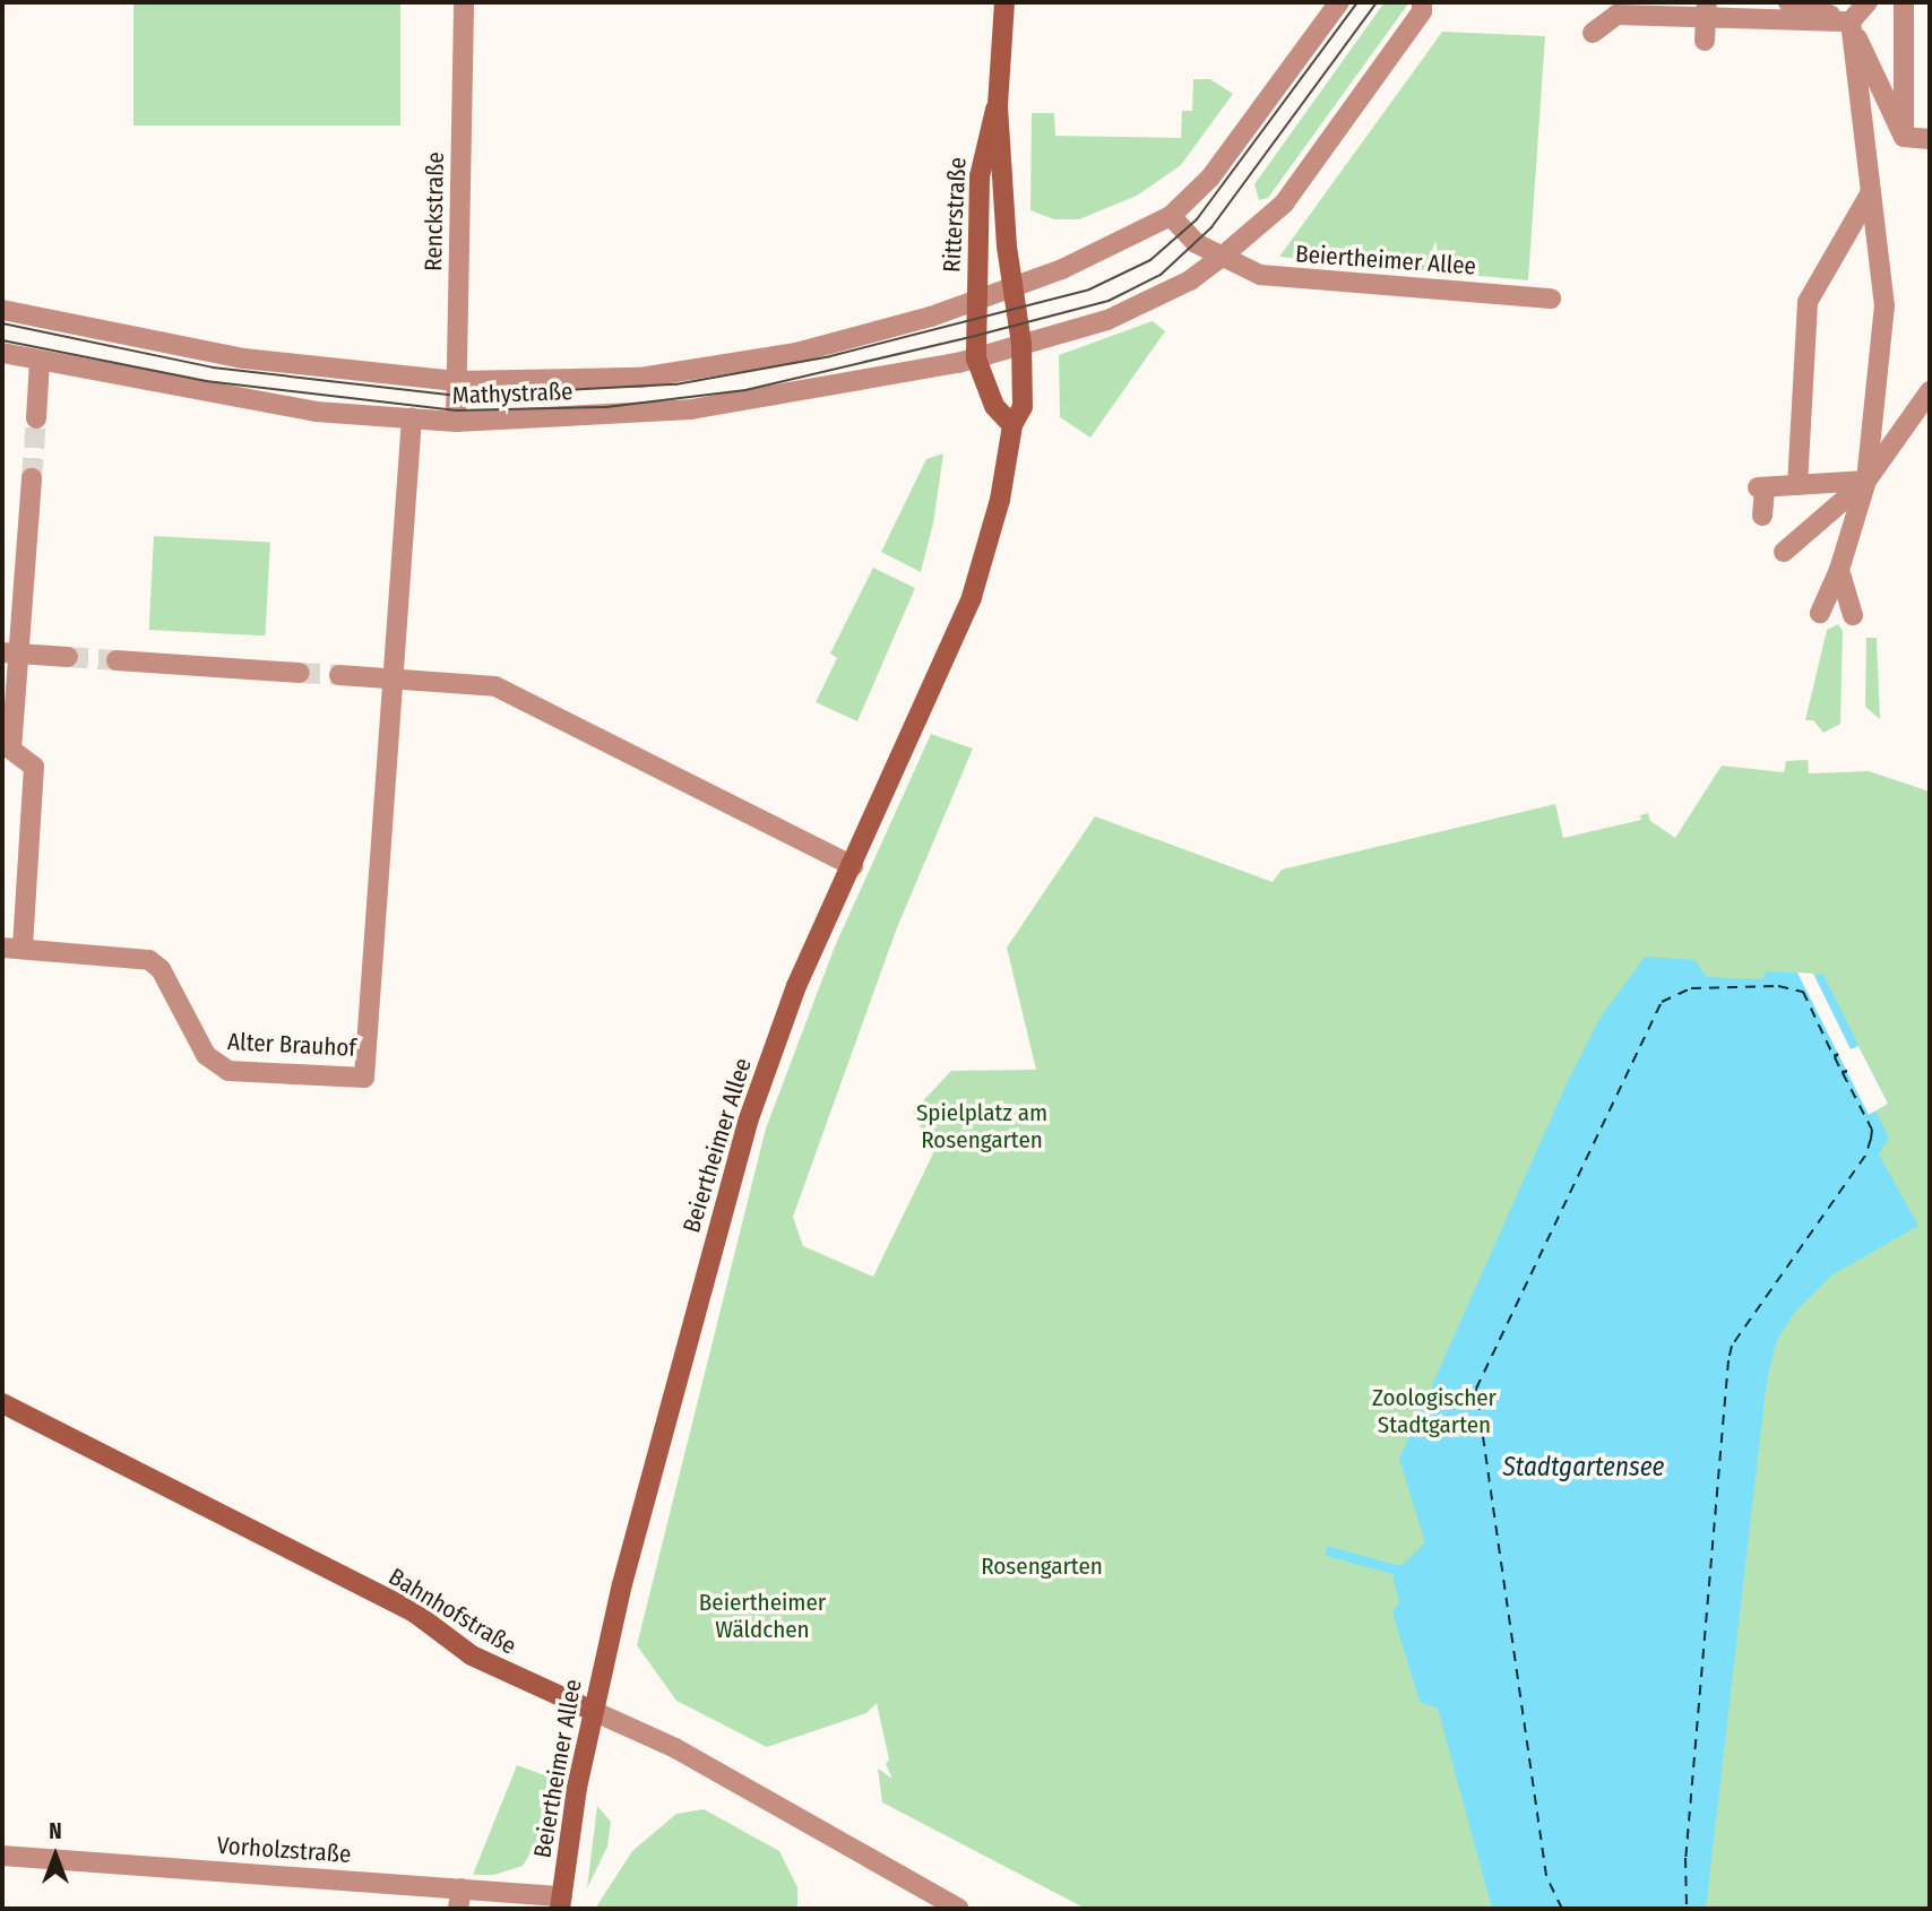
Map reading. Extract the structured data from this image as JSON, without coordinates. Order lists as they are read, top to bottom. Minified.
{"streets":{"street":["Renckstraße","Ritterstraße","Beiertheimer Allee","Mathystraße","Alter Brauhof","Bahnhofstraße","Vorholzstraße"]},"crossings":[["Renckstraße","Mathystraße"],["Ritterstraße","Beiertheimer Allee"],["Ritterstraße","Mathystraße"],["Beiertheimer Allee","Mathystraße"],["Beiertheimer Allee","Bahnhofstraße"],["Beiertheimer Allee","Vorholzstraße"],["Mathystraße","Alter Brauhof"]],"water":["Stadtgartensee"],"parks":["Spielplatz am Rosengarten","Zoologischer Stadtgarten","Rosengarten","Beiertheimer Wäldchen"],"north":"top"}
